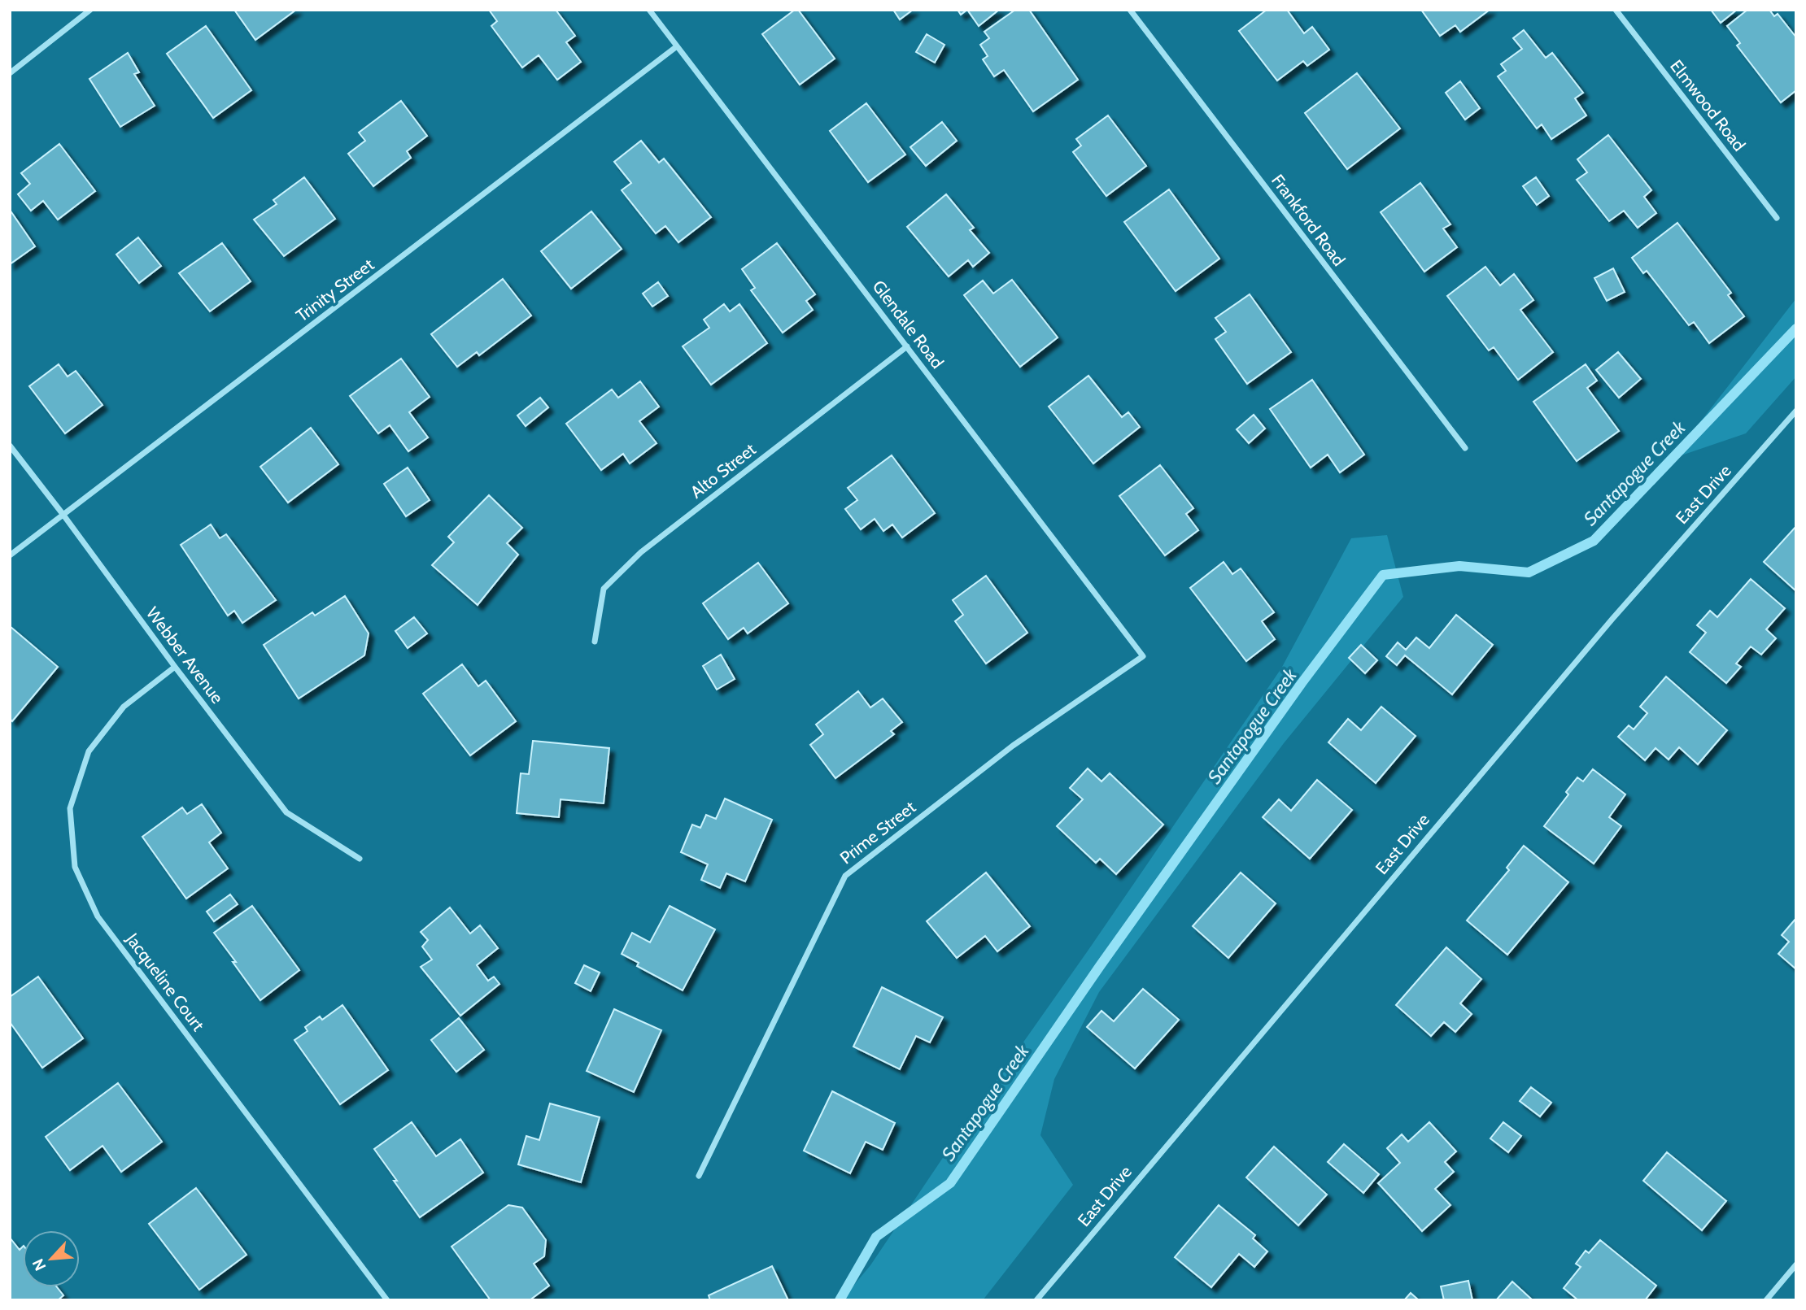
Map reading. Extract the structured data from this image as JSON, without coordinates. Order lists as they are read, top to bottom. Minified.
{"streets":{"street":["Elmwood Road","Frankford Road","Trinity Street","Glendale Road","Alto Street","East Drive","Webber Avenue","Prime Street","Jacqueline Court"]},"crossings":[["Trinity Street","Glendale Road"],["Trinity Street","Webber Avenue"],["Glendale Road","Alto Street"],["Glendale Road","Prime Street"],["Webber Avenue","Jacqueline Court"]],"water":["Santapogue Creek"],"north":"bottom left"}
